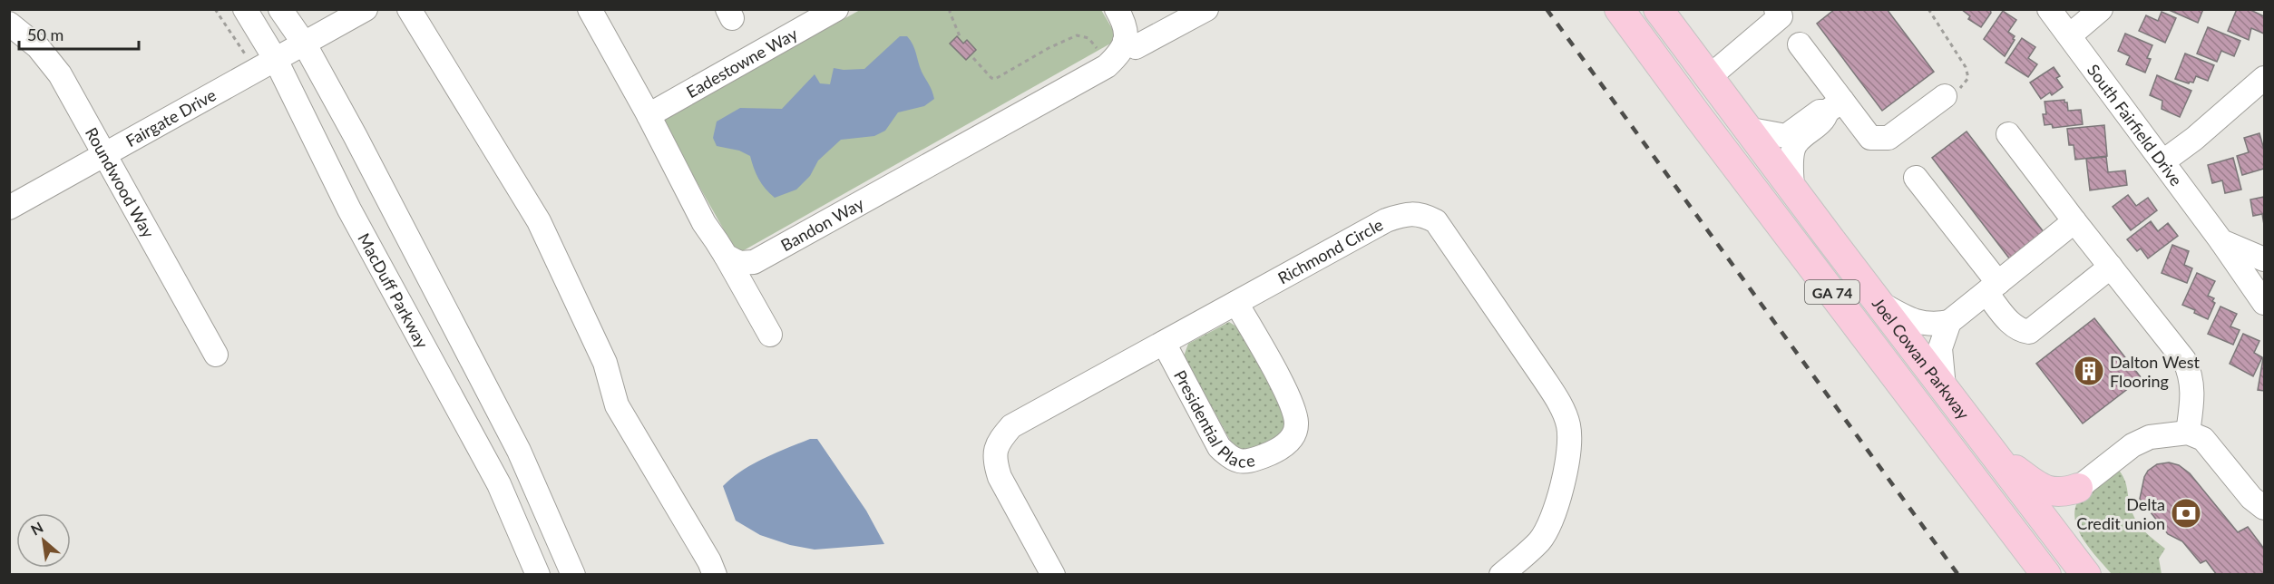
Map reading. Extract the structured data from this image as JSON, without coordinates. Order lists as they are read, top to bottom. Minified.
{"streets":{"main road":["GA 74","Joel Cowan Parkway"],"street":["Eadestowne Way","Fairgate Drive","South Fairfield Drive","Roundwood Way","Bandon Way","Richmond Circle","MacDuff Parkway","Presidential Place"]},"crossings":[["Fairgate Drive","Roundwood Way"],["Fairgate Drive","MacDuff Parkway"],["Richmond Circle","Presidential Place"]],"places":{"building":["Dalton West Flooring"],"bank":["Delta Credit union"]},"scale_bar":"50 m","north":"top left"}
